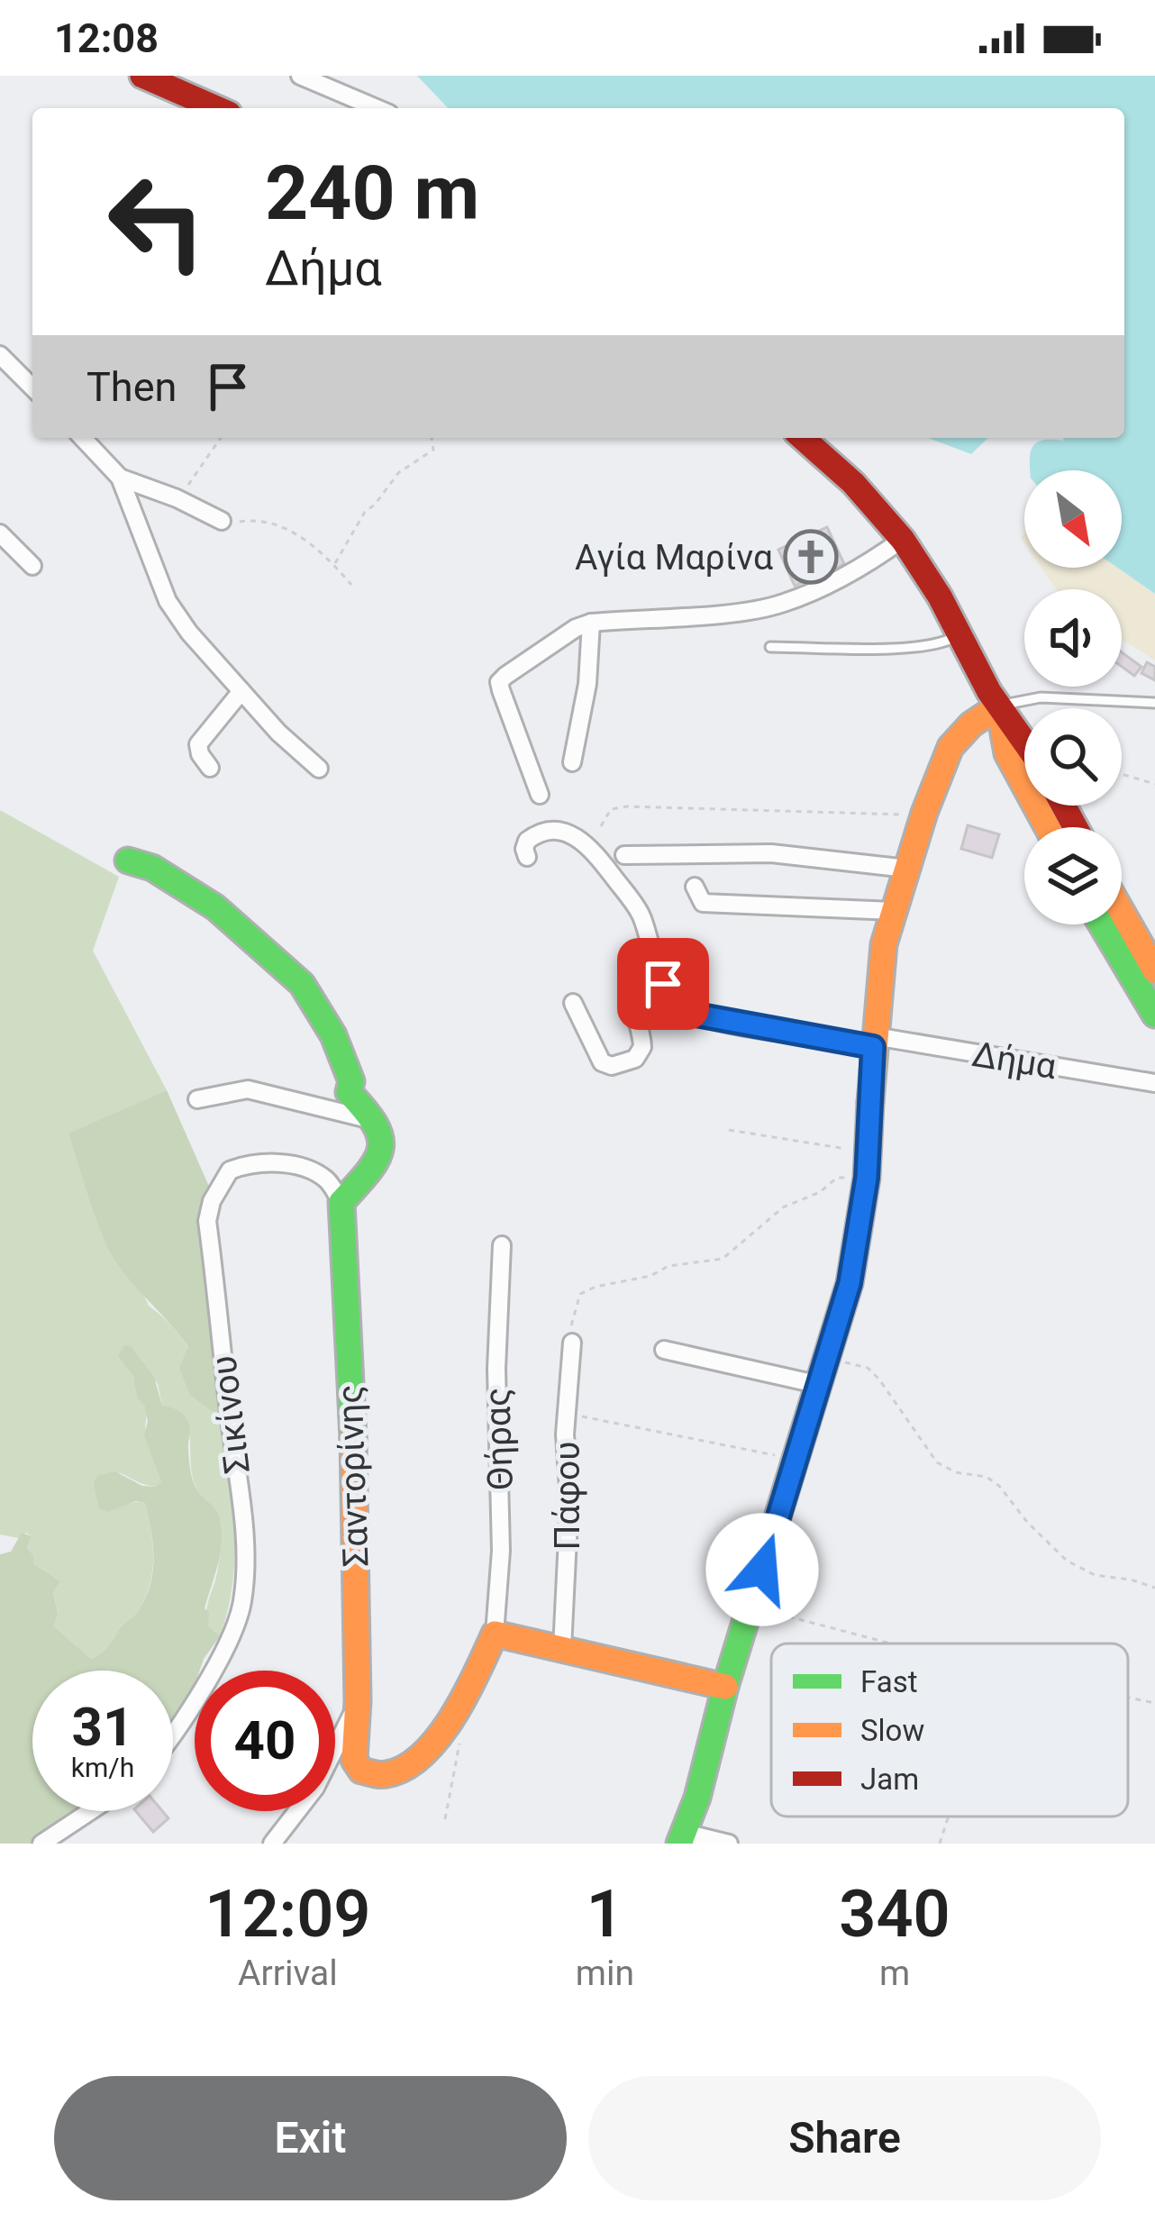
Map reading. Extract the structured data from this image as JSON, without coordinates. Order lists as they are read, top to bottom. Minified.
{"streets":{"street":["Δήμα","Σικίνου","Θήρας","Σαντορίνης","Πάφου"]},"crossings":[["Σικίνου","Σαντορίνης"],["Θήρας","Σαντορίνης"]],"places":{"church":["Αγία Μαρίνα"]},"legend":["Fast","Slow","Jam"],"north":"bottom right","page":{"status":"12:08","turn":["240 m","Δήμα"],"then":"Then","speed":"31 km/h","limit":"40","eta":["12:09","Arrival","1","min","340","m"],"buttons":["Exit","Share"]}}
